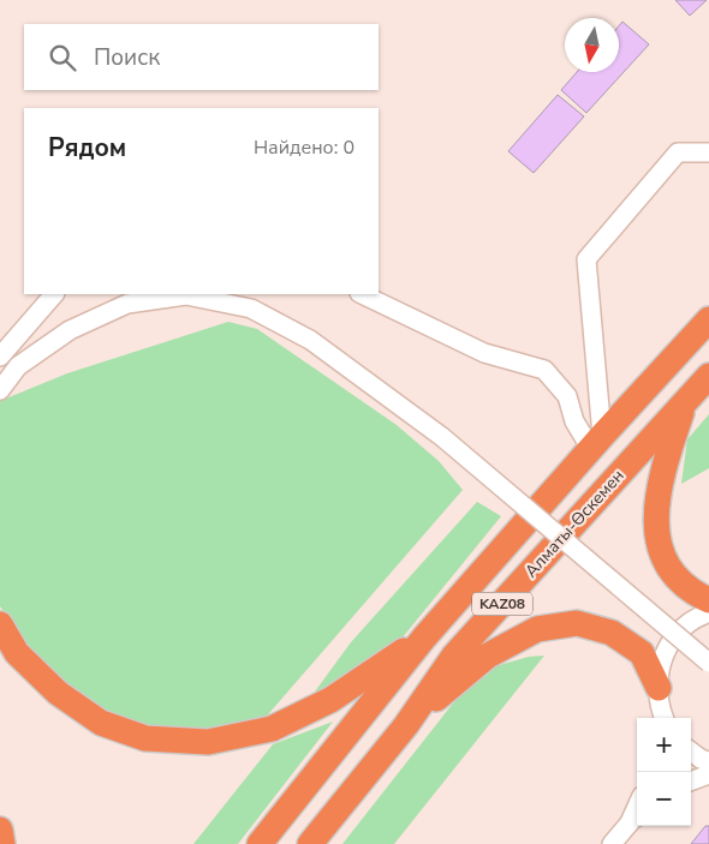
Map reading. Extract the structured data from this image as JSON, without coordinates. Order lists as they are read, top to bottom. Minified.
{"streets":{"highway":["Алматы-Өскемен","KAZ08"]},"north":"bottom","page":{"search":"Поиск","heading":["Рядом","Найдено: 0"],"map_buttons":["+","−"]}}
